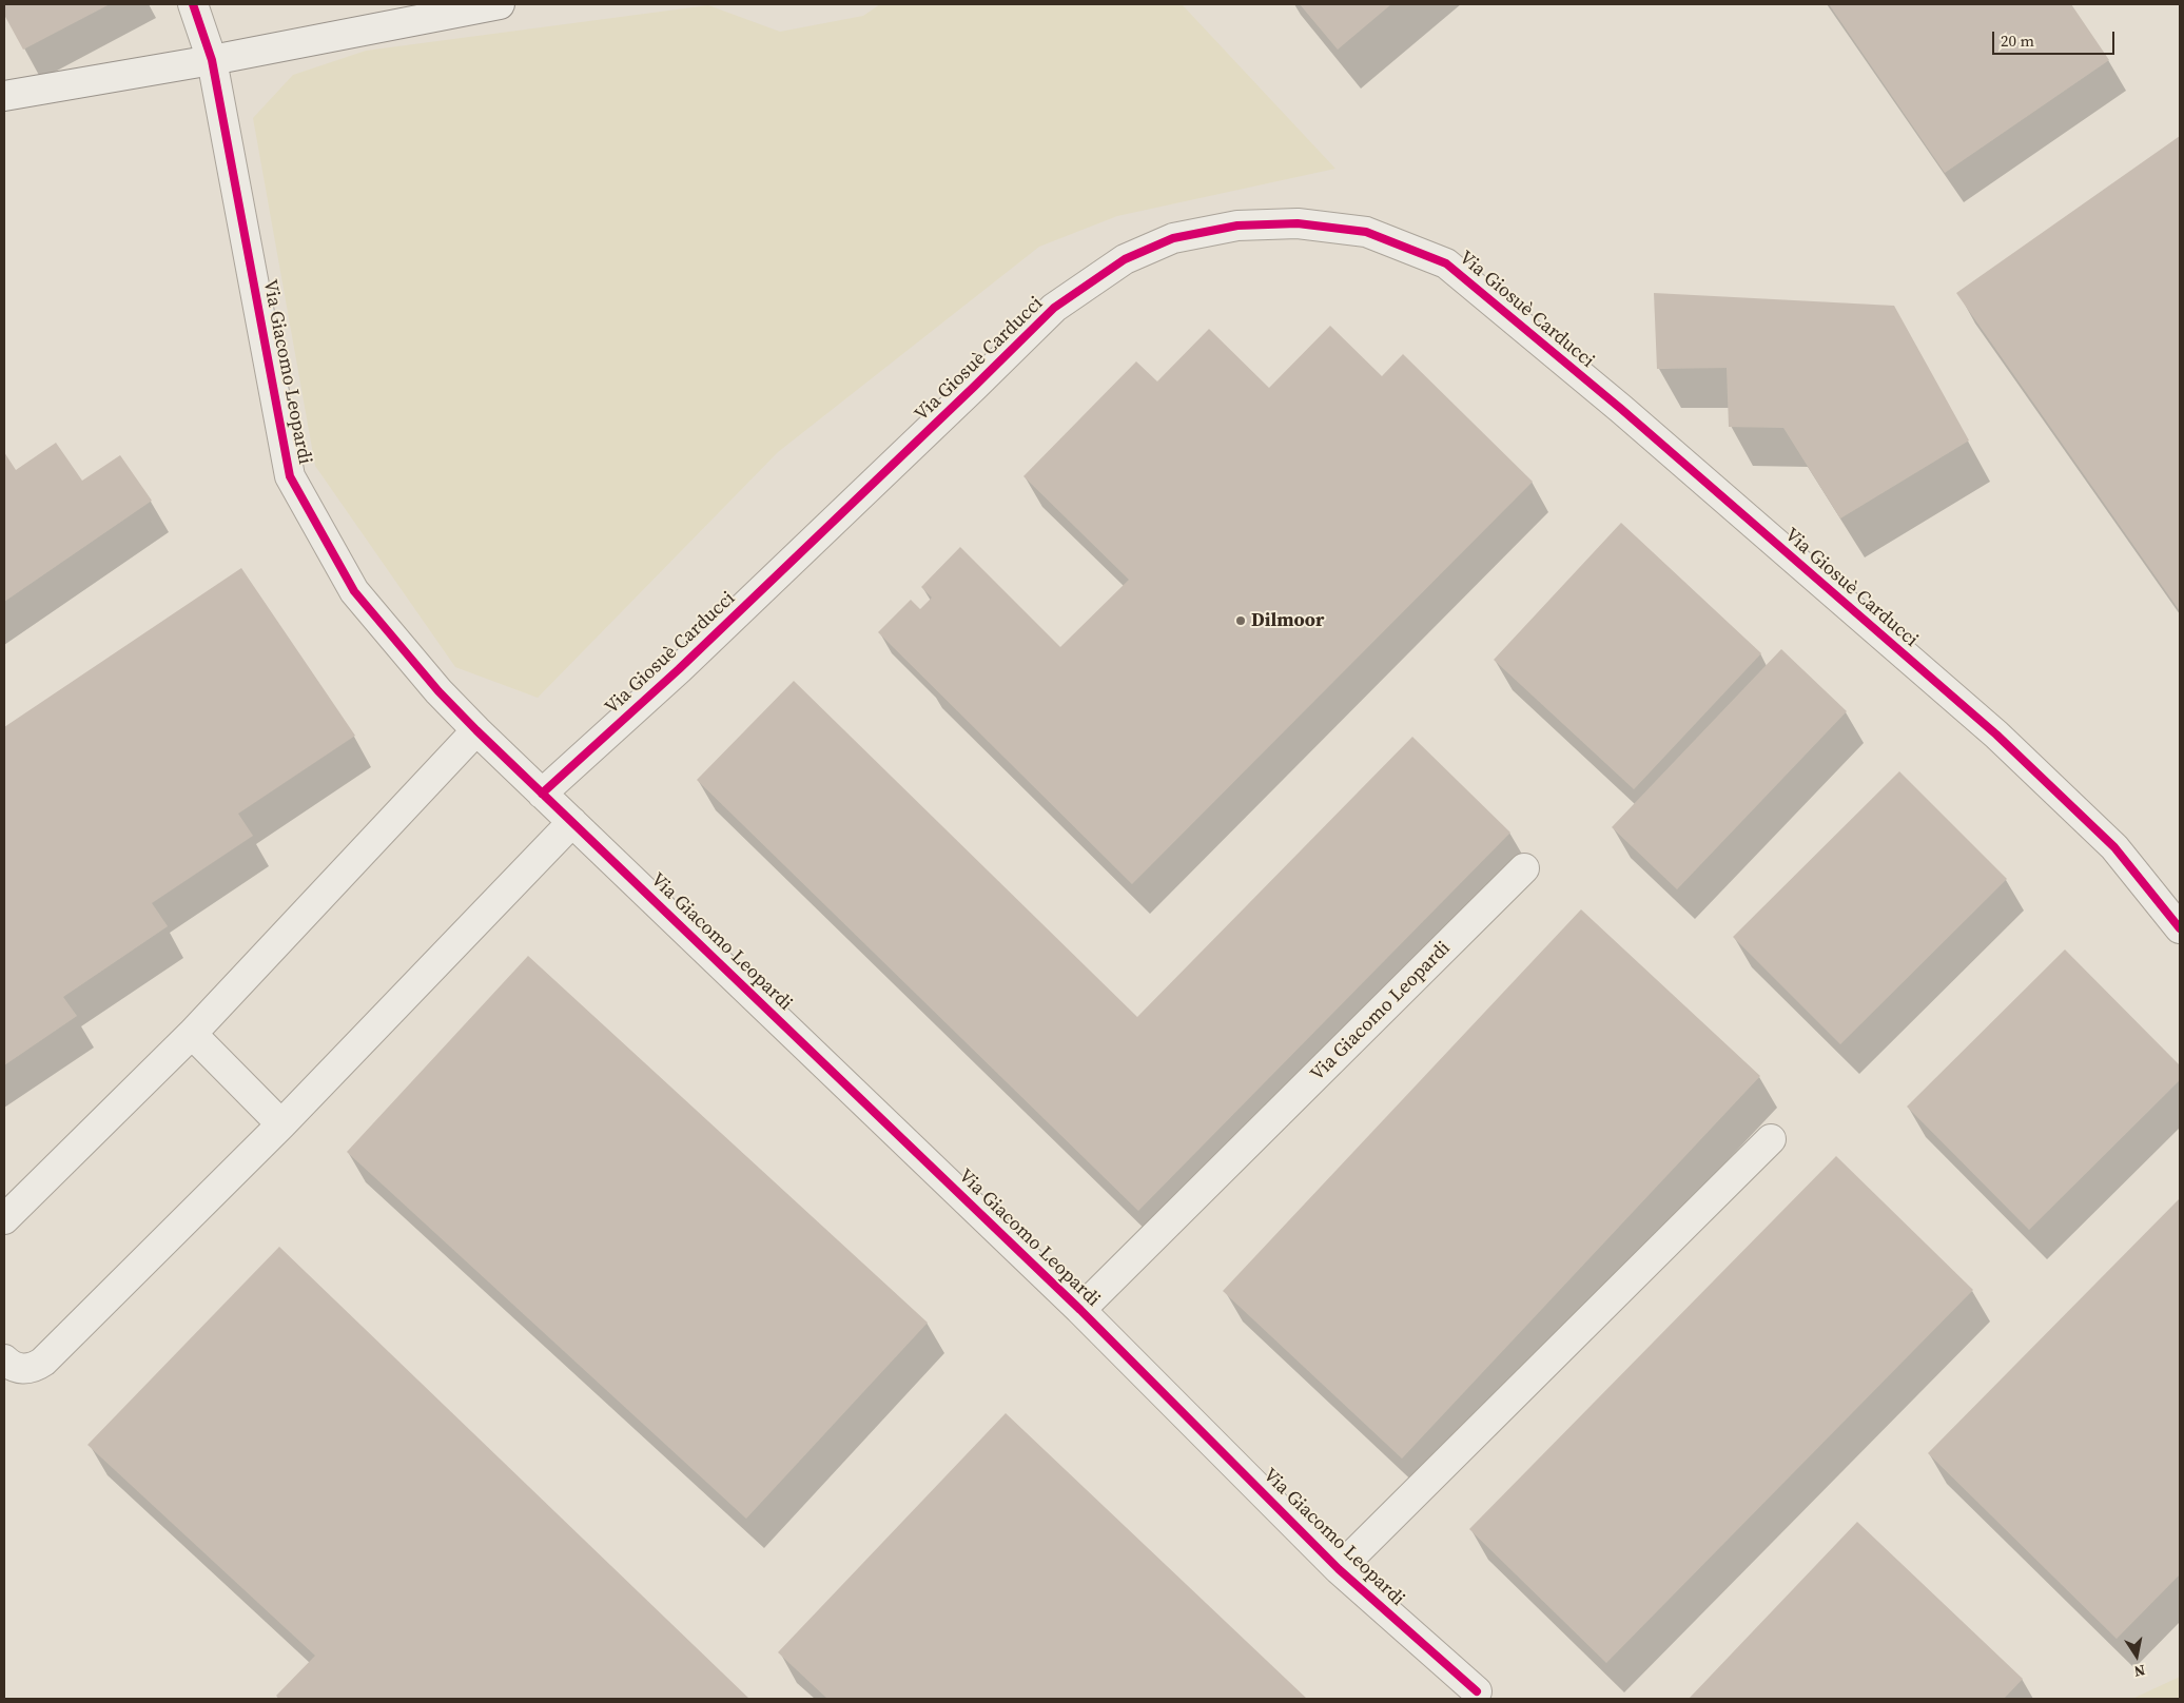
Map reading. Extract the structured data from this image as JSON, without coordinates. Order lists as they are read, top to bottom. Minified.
{"streets":{"street":["Via Giosuè Carducci","Via Giacomo Leopardi"]},"crossings":[["Via Giosuè Carducci","Via Giacomo Leopardi"]],"places":["Dilmoor"],"scale_bar":"20 m","north":"bottom"}
